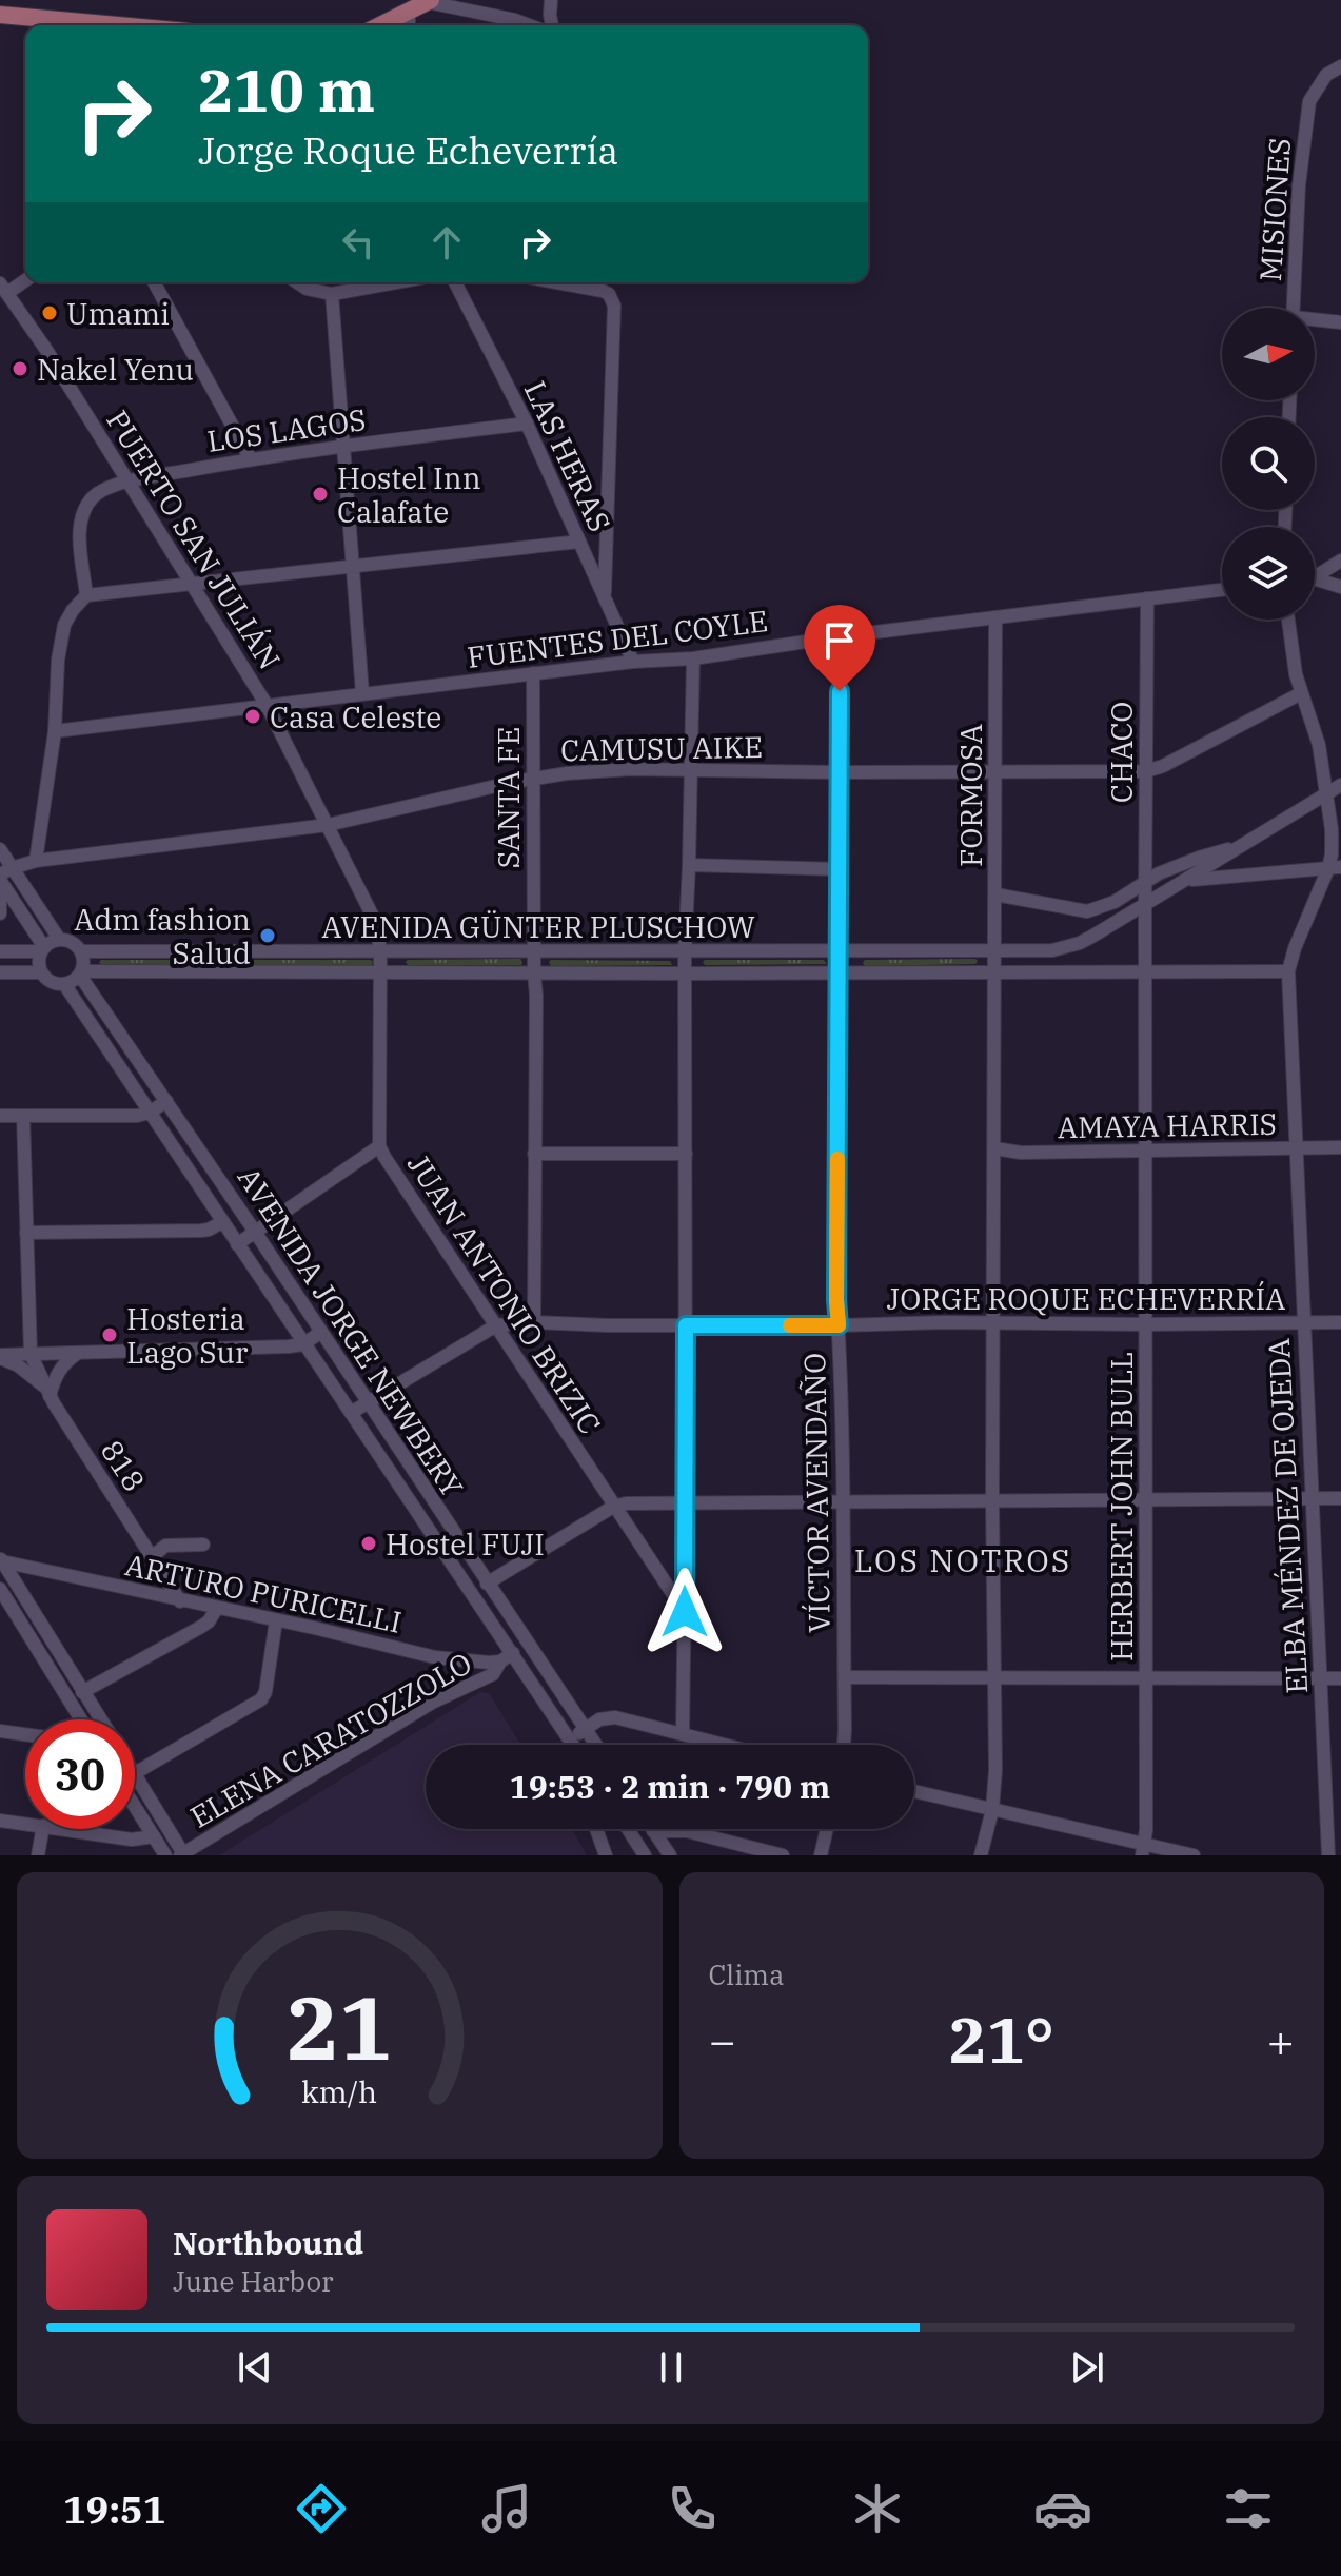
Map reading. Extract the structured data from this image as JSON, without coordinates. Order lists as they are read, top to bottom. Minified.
{"streets":{"street":["MISIONES","LOS LAGOS","LAS HERAS","PUERTO SAN JULIÁN","FUENTES DEL COYLE","CAMUSU AIKE","CHACO","FORMOSA","SANTA FE","AVENIDA GÜNTER PLUSCHOW","AMAYA HARRIS","JUAN ANTONIO BRIZIC","JORGE ROQUE ECHEVERRÍA","AVENIDA JORGE NEWBERY","818","VÍCTOR AVENDAÑO","HERBERT JOHN BULL","ELBA MÉNDEZ DE OJEDA","ARTURO PURICELLI","ELENA CARATOZZOLO"]},"crossings":[["LOS LAGOS","LAS HERAS"],["LOS LAGOS","PUERTO SAN JULIÁN"],["LAS HERAS","FUENTES DEL COYLE"],["PUERTO SAN JULIÁN","FUENTES DEL COYLE"],["PUERTO SAN JULIÁN","CAMUSU AIKE"],["PUERTO SAN JULIÁN","AVENIDA GÜNTER PLUSCHOW"],["PUERTO SAN JULIÁN","JUAN ANTONIO BRIZIC"],["FUENTES DEL COYLE","CHACO"],["FUENTES DEL COYLE","FORMOSA"],["FUENTES DEL COYLE","SANTA FE"],["FUENTES DEL COYLE","VÍCTOR AVENDAÑO"],["CAMUSU AIKE","CHACO"],["CAMUSU AIKE","FORMOSA"],["CAMUSU AIKE","SANTA FE"],["CAMUSU AIKE","VÍCTOR AVENDAÑO"],["CHACO","AVENIDA GÜNTER PLUSCHOW"],["CHACO","HERBERT JOHN BULL"],["FORMOSA","AVENIDA GÜNTER PLUSCHOW"],["FORMOSA","AMAYA HARRIS"],["FORMOSA","JORGE ROQUE ECHEVERRÍA"],["SANTA FE","AVENIDA GÜNTER PLUSCHOW"],["SANTA FE","JORGE ROQUE ECHEVERRÍA"],["AVENIDA GÜNTER PLUSCHOW","JUAN ANTONIO BRIZIC"],["AVENIDA GÜNTER PLUSCHOW","AVENIDA JORGE NEWBERY"],["AVENIDA GÜNTER PLUSCHOW","VÍCTOR AVENDAÑO"],["AVENIDA GÜNTER PLUSCHOW","HERBERT JOHN BULL"],["AVENIDA GÜNTER PLUSCHOW","ELBA MÉNDEZ DE OJEDA"],["AMAYA HARRIS","HERBERT JOHN BULL"],["AMAYA HARRIS","ELBA MÉNDEZ DE OJEDA"],["JUAN ANTONIO BRIZIC","JORGE ROQUE ECHEVERRÍA"],["JORGE ROQUE ECHEVERRÍA","AVENIDA JORGE NEWBERY"],["JORGE ROQUE ECHEVERRÍA","VÍCTOR AVENDAÑO"],["JORGE ROQUE ECHEVERRÍA","HERBERT JOHN BULL"],["JORGE ROQUE ECHEVERRÍA","ELBA MÉNDEZ DE OJEDA"],["818","ARTURO PURICELLI"],["ARTURO PURICELLI","ELENA CARATOZZOLO"]],"districts":["LOS NOTROS"],"places":["Umami","Nakel Yenu","Hostel Inn Calafate","Casa Celeste","Adm fashion Salud","Hosteria Lago Sur","Hostel FUJI"],"north":"right","page":{"turn":["210 m","Jorge Roque Echeverría"],"limit":"30","trip":"19:53 · 2 min · 790 m","tile":"Clima","heat":["−","21°","+"],"song":["Northbound","June Harbor"],"tabs":"19:51","gauge":["21","km/h"]}}
